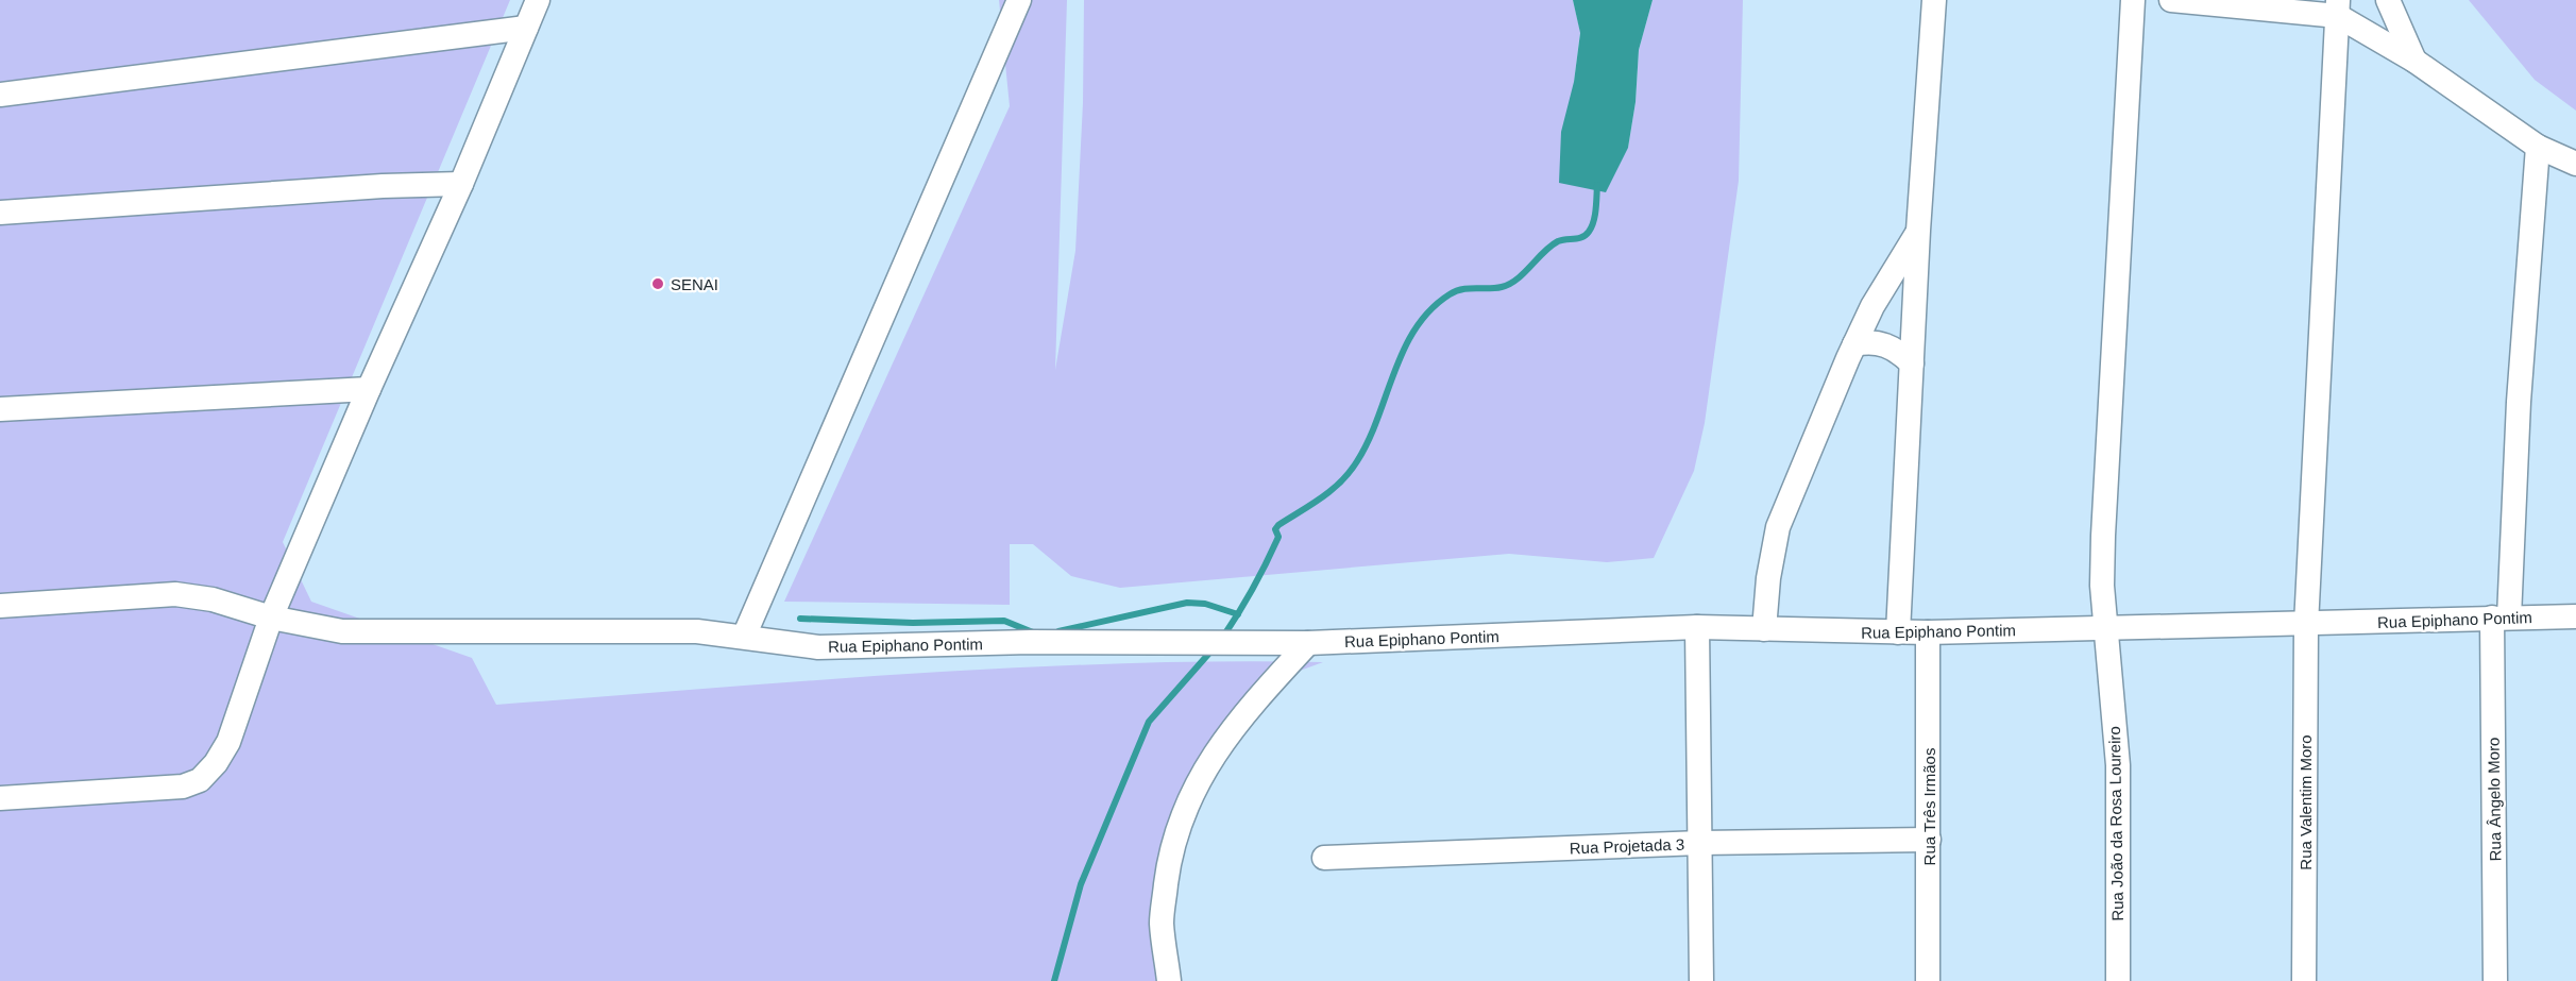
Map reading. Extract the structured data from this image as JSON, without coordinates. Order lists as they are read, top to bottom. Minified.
{"streets":{"street":["Rua Epiphano Pontim","Rua Ângelo Moro","Rua Valentim Moro","Rua Três Irmãos","Rua João da Rosa Loureiro","Rua Projetada 3"]},"crossings":[["Rua Epiphano Pontim","Rua Ângelo Moro"],["Rua Epiphano Pontim","Rua Valentim Moro"],["Rua Epiphano Pontim","Rua Três Irmãos"],["Rua Epiphano Pontim","Rua João da Rosa Loureiro"],["Rua Três Irmãos","Rua Projetada 3"]],"places":["SENAI"]}
